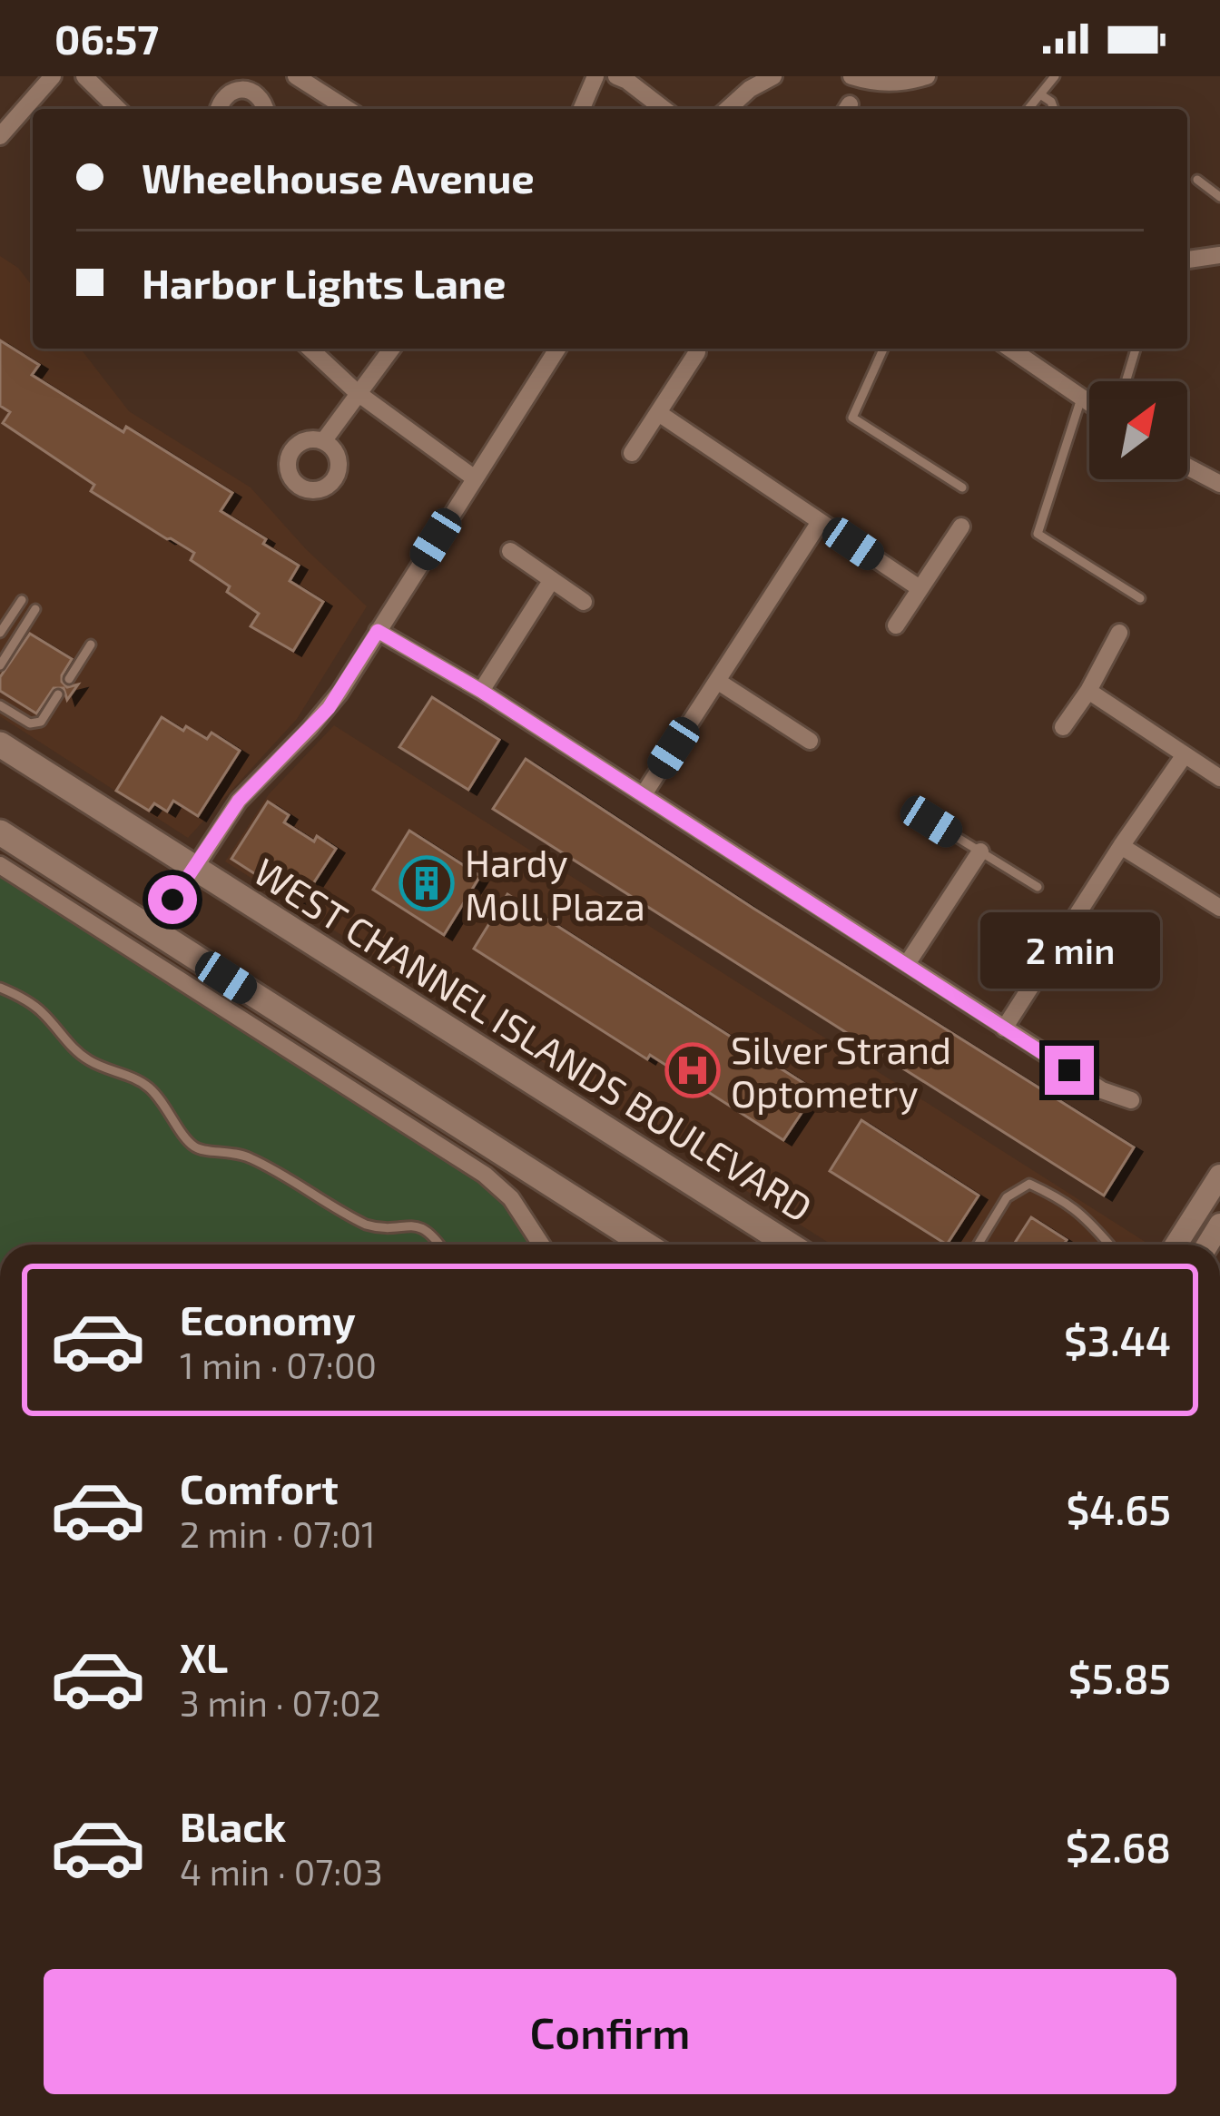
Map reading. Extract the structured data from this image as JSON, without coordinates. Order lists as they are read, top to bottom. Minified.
{"streets":{"main road":["WEST CHANNEL ISLANDS BOULEVARD"]},"places":{"building":["Hardy Moll Plaza"],"hospital":["Silver Strand Optometry"]},"north":"top right","page":{"status":"06:57","banner":["Wheelhouse Avenue","Harbor Lights Lane"],"bubble":"2 min","list":[{"name":"Economy","note":"1 min · 07:00","value":"$3.44"},{"name":"Comfort","note":"2 min · 07:01","value":"$4.65"},{"name":"XL","note":"3 min · 07:02","value":"$5.85"},{"name":"Black","note":"4 min · 07:03","value":"$2.68"}],"buttons":"Confirm"}}
